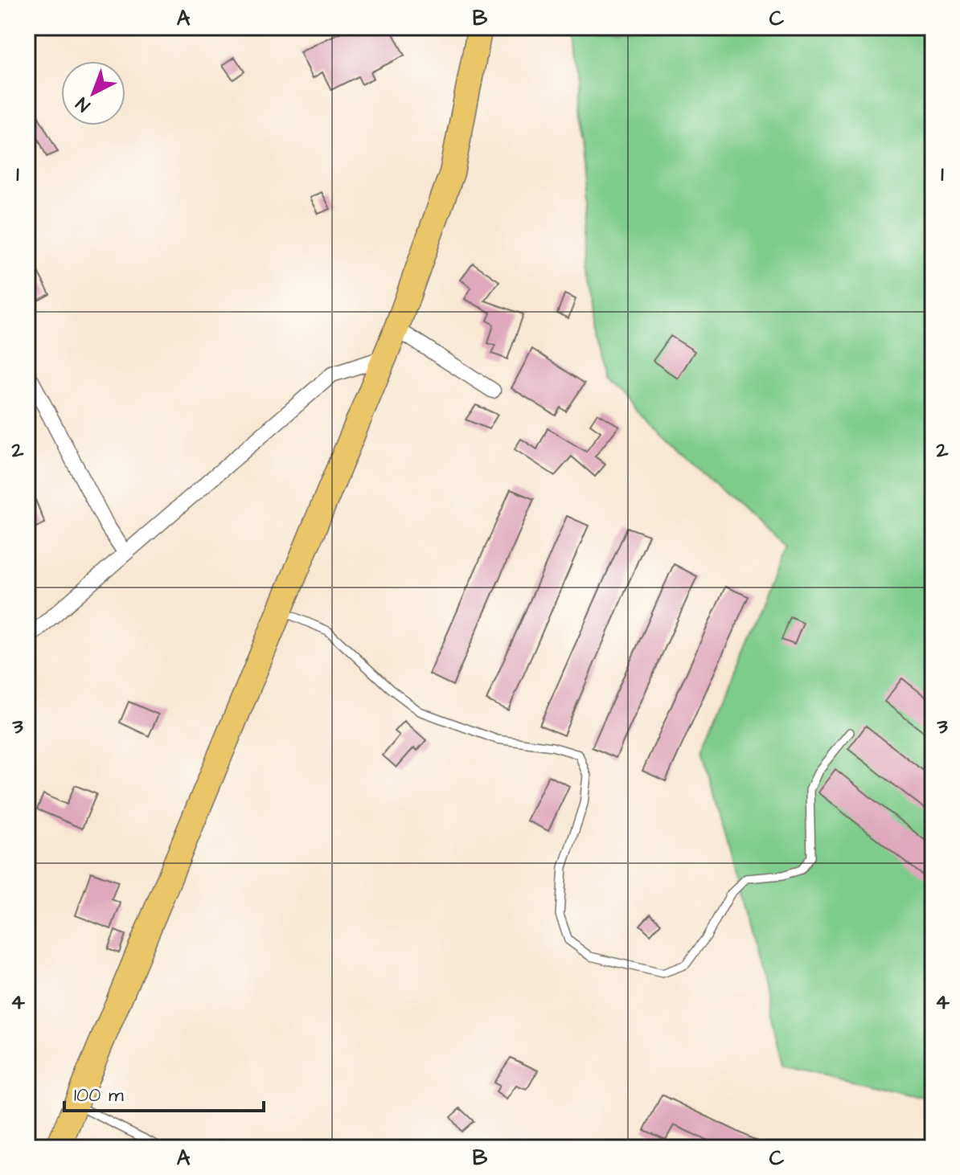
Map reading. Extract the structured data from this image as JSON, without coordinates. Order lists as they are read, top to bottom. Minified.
{"scale_bar":"100 m","north":"bottom left","grid":{"columns":["A","B","C"],"rows":["1","2","3","4"]}}
